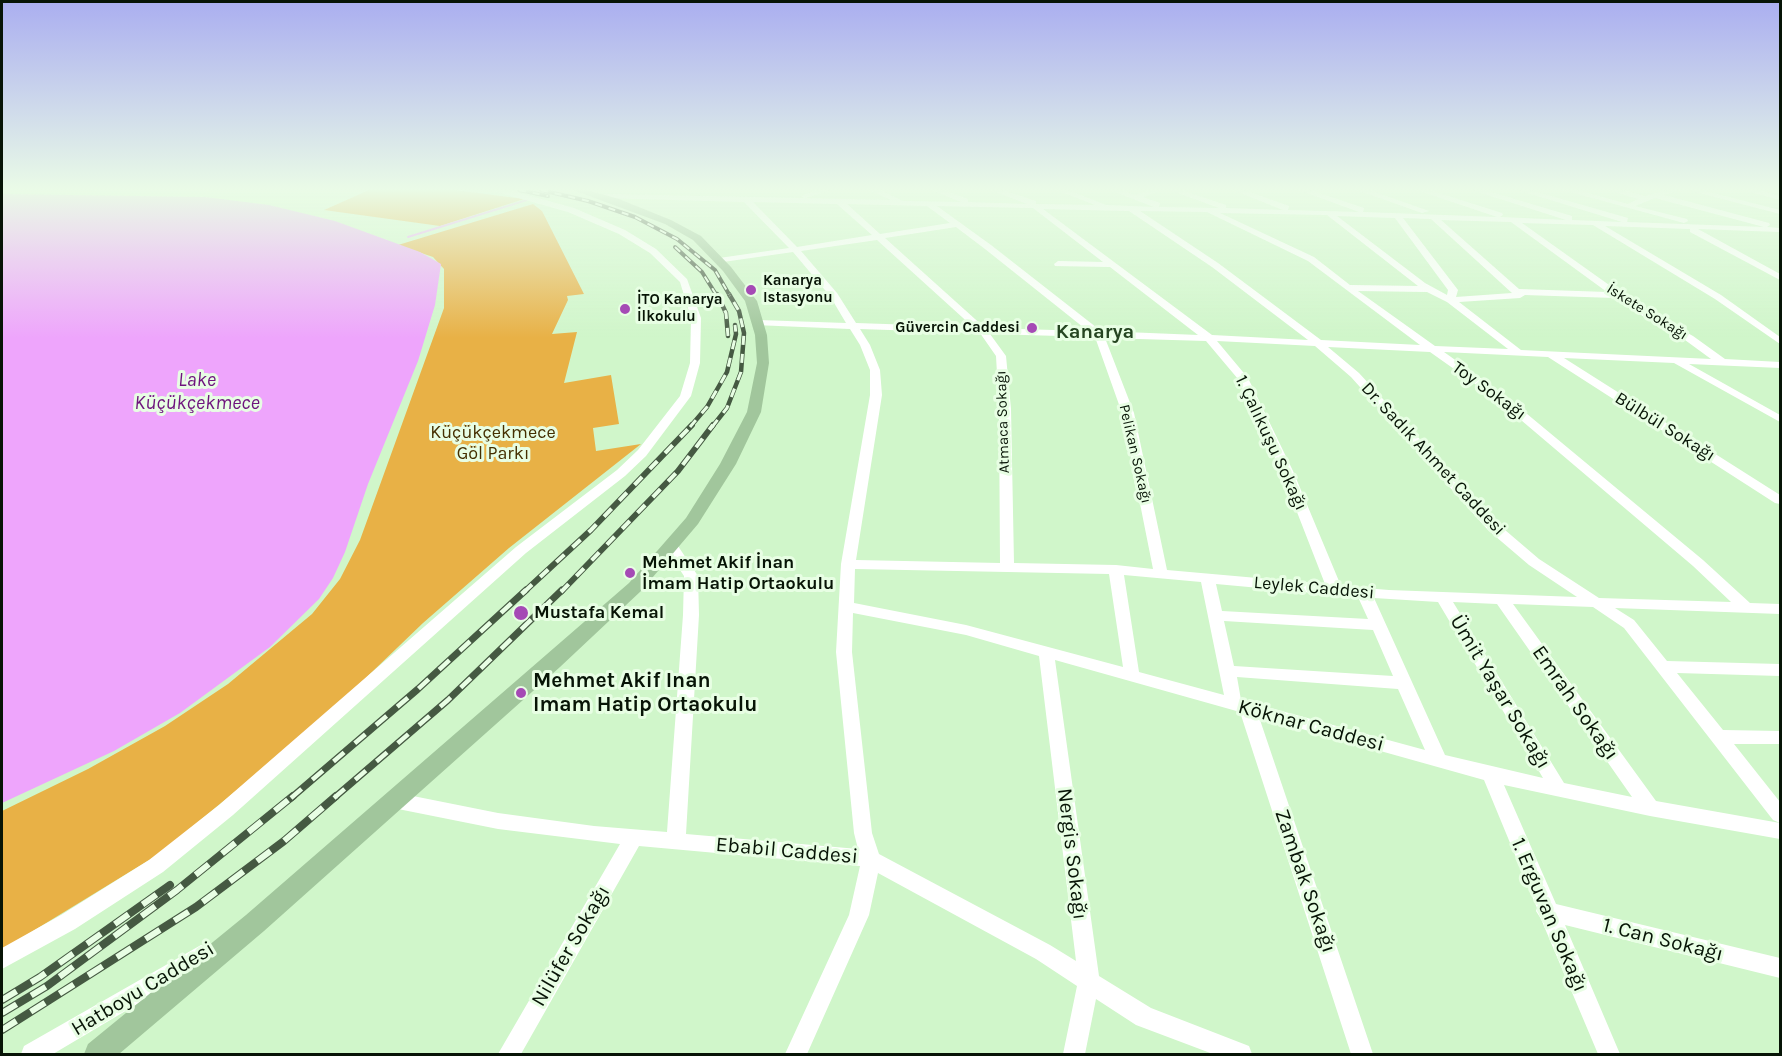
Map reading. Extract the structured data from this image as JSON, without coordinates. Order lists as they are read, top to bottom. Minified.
{"streets":{"street":["İskete Sokağı","Toy Sokağı","Atmaca Sokağı","Bülbül Sokağı","1. Çalıkuşu Sokağı","Pelikan Sokağı","Dr. Sadık Ahmet Caddesi","Leylek Caddesi","Ümit Yaşar Sokağı","Emrah Sokağı","Köknar Caddesi","Ebabil Caddesi","Nergis Sokağı","Zambak Sokağı","1. Erguvan Sokağı","1. Can Sokağı","Nilüfer Sokağı","Hatboyu Caddesi"]},"crossings":[["Toy Sokağı","Leylek Caddesi"],["Atmaca Sokağı","Leylek Caddesi"],["1. Çalıkuşu Sokağı","Leylek Caddesi"],["Pelikan Sokağı","Leylek Caddesi"],["Dr. Sadık Ahmet Caddesi","Leylek Caddesi"],["Leylek Caddesi","Ümit Yaşar Sokağı"],["Leylek Caddesi","Emrah Sokağı"],["Leylek Caddesi","Zambak Sokağı"],["Ümit Yaşar Sokağı","Köknar Caddesi"],["Emrah Sokağı","Köknar Caddesi"],["Köknar Caddesi","Nergis Sokağı"],["Köknar Caddesi","Zambak Sokağı"],["Köknar Caddesi","1. Erguvan Sokağı"],["Ebabil Caddesi","Nergis Sokağı"],["Ebabil Caddesi","Nilüfer Sokağı"],["1. Erguvan Sokağı","1. Can Sokağı"]],"districts":["Kanarya"],"water":["Lake Küçükçekmece"],"parks":["Küçükçekmece Göl Parkı"],"places":["Kanarya Istasyonu","İTO Kanarya İlkokulu","Güvercin Caddesi","Mehmet Akif İnan İmam Hatip Ortaokulu","Mustafa Kemal","Mehmet Akif Inan Imam Hatip Ortaokulu"]}
